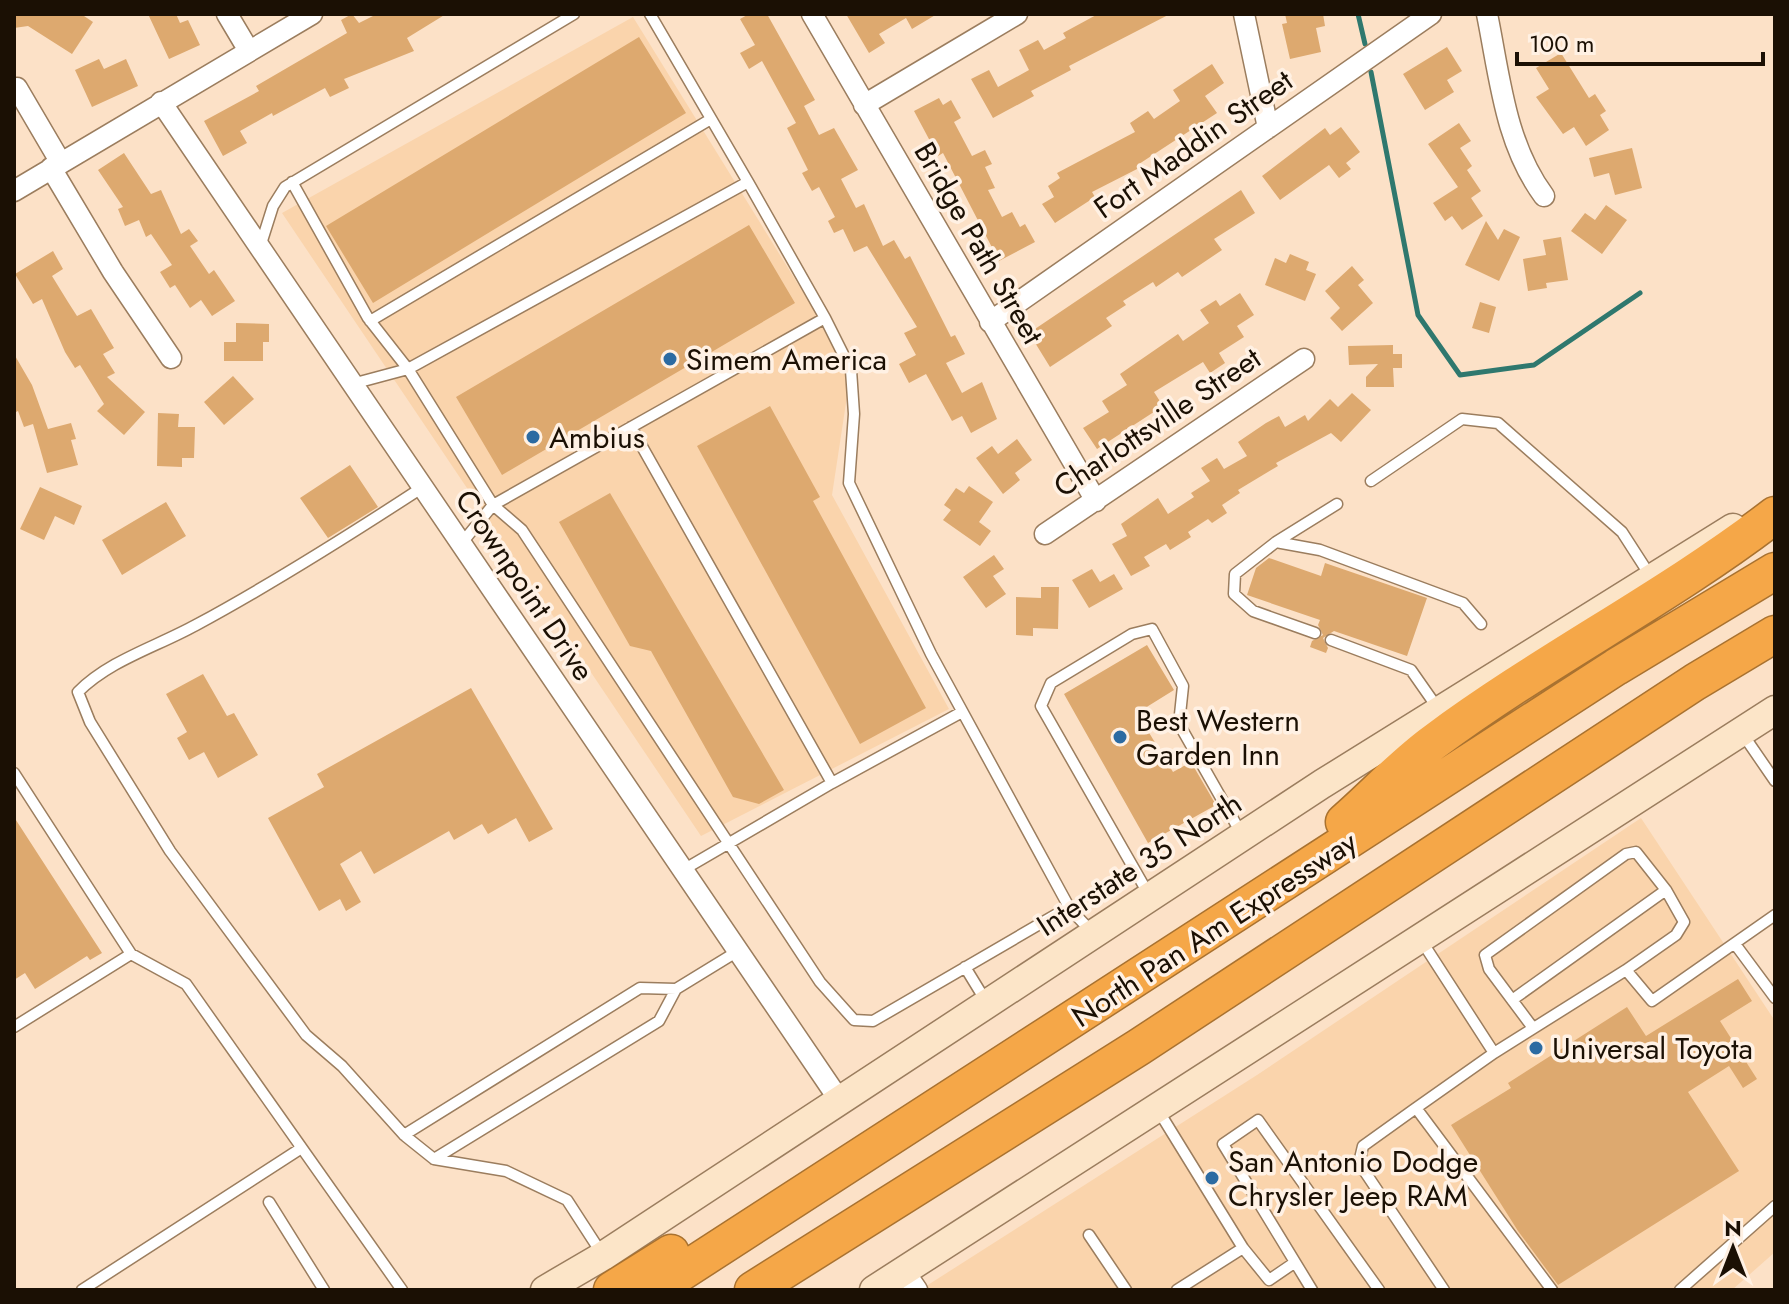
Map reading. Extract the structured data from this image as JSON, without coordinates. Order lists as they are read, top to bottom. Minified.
{"streets":{"highway":["North Pan Am Expressway"],"main road":["Interstate 35 North"],"street":["Fort Maddin Street","Bridge Path Street","Charlottsville Street","Crownpoint Drive"]},"crossings":[["Fort Maddin Street","Bridge Path Street"],["Bridge Path Street","Charlottsville Street"],["Crownpoint Drive","Interstate 35 North"]],"places":["Simem America","Ambius","Best Western Garden Inn","Universal Toyota","San Antonio Dodge Chrysler Jeep RAM"],"scale_bar":"100 m","north":"top"}
